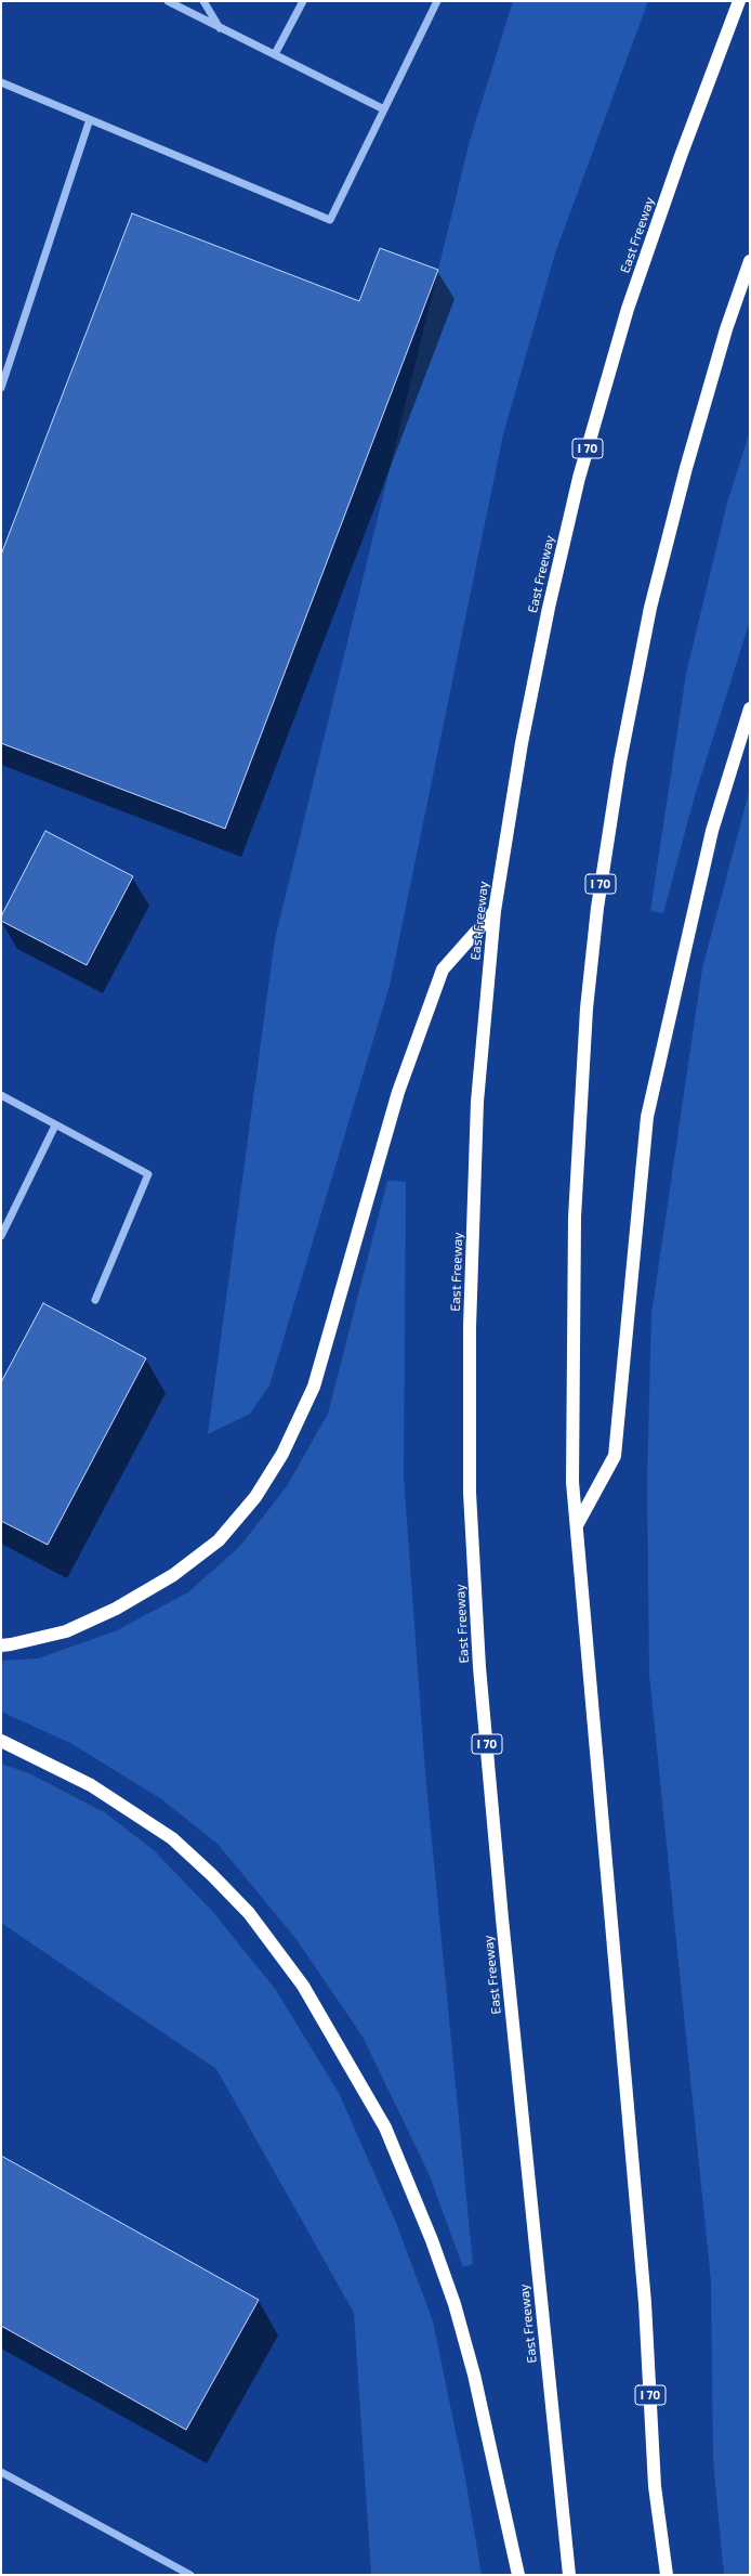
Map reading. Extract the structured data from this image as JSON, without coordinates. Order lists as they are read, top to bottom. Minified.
{"streets":{"highway":["East Freeway","I 70"]}}
